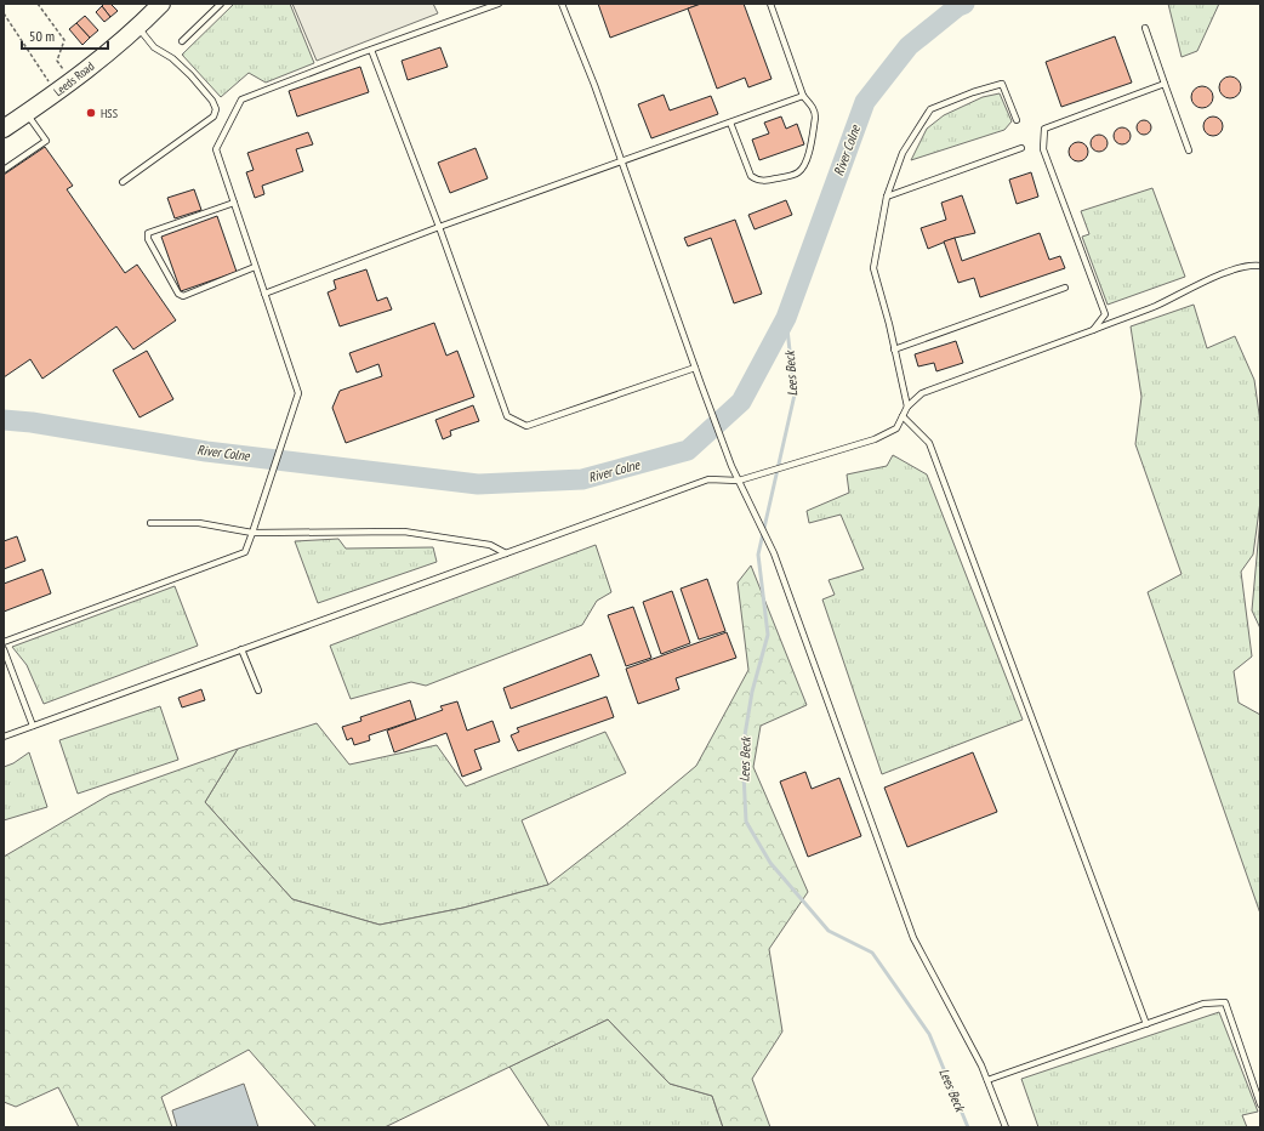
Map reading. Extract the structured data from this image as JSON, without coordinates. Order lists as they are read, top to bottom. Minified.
{"streets":{"main road":["Leeds Road"]},"water":["River Colne","Lees Beck"],"places":["HSS"],"scale_bar":"50 m"}
